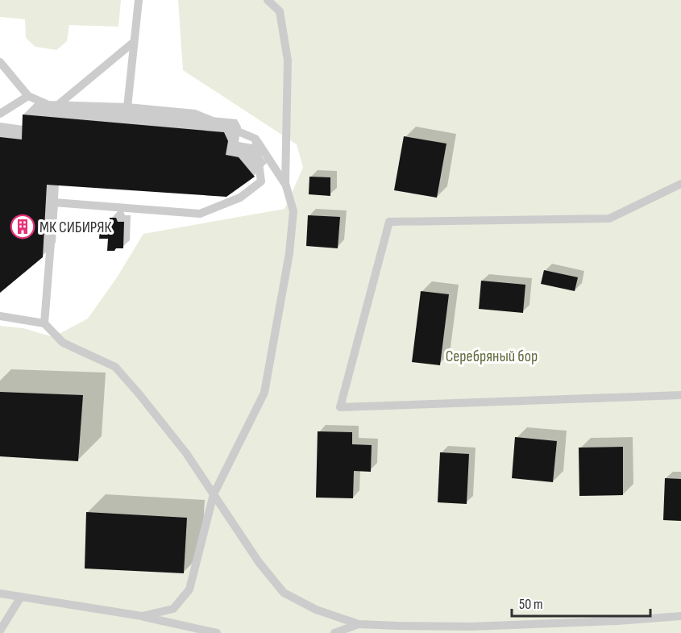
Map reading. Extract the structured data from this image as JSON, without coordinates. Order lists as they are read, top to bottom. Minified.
{"parks":["Серебряный бор"],"places":{"building":["МК СИБИРЯК"]},"scale_bar":"50 m"}
